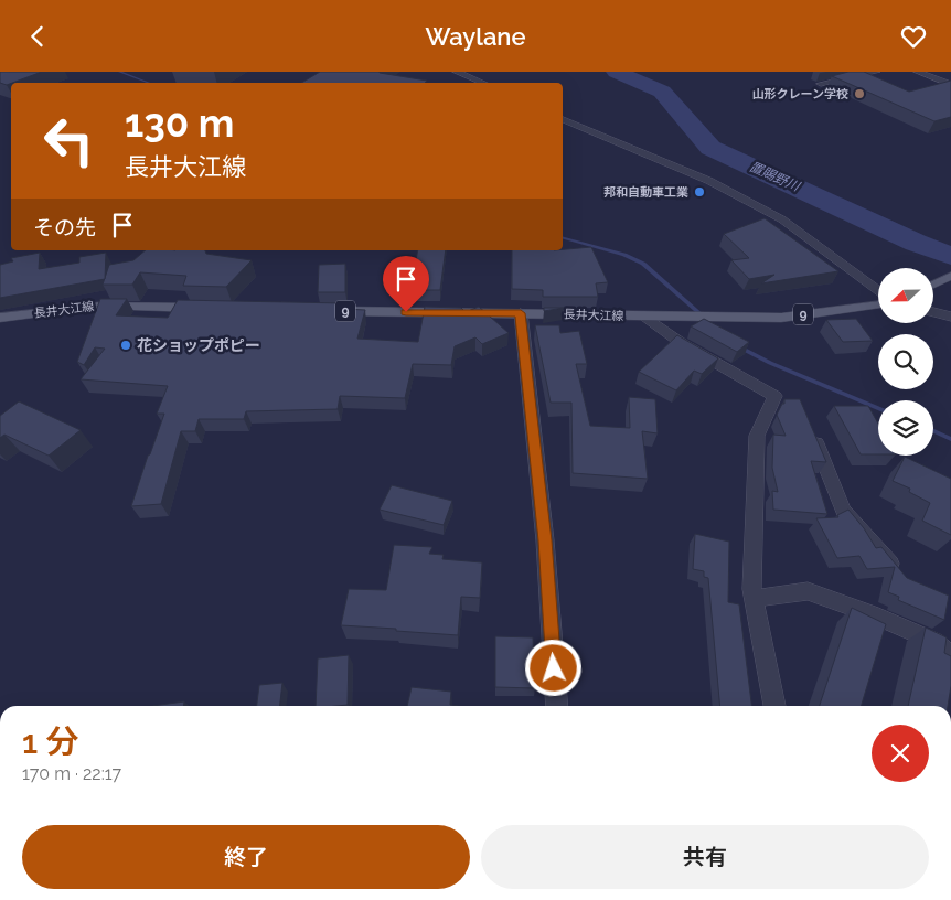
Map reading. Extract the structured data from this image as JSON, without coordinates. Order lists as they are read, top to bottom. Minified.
{"streets":{"main road":["長井大江線","9"]},"water":["置賜野川"],"places":["山形クレーン学校","邦和自動車工業","花ショップポピー"],"north":"left","page":{"header":"Waylane","turn":["130 m","長井大江線"],"then":"その先","heading":["1 分","170 m · 22:17"],"buttons":["終了","共有"]}}
